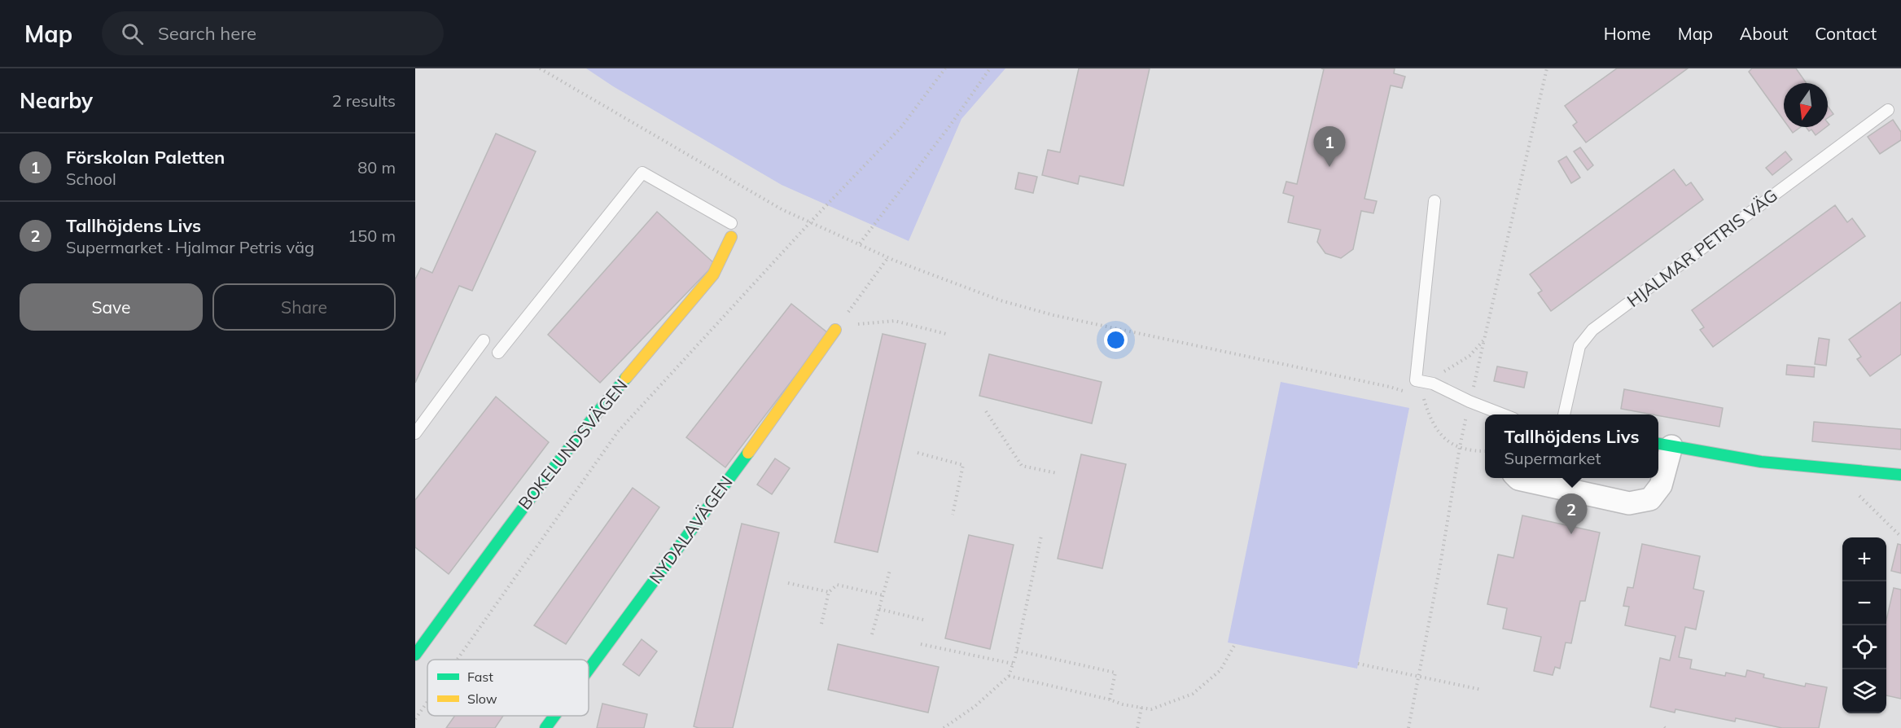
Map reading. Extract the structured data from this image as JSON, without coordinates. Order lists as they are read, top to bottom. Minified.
{"streets":{"street":["BOKELUNDSVÄGEN","NYDALAVÄGEN"],"lane":["HJALMAR PETRIS VÄG"]},"legend":["Fast","Slow"],"north":"bottom","page":{"header":"Map","search":"Search here","nav":["Home","Map","About","Contact"],"heading":["Nearby","2 results"],"pins":["1","2"],"list":[{"mark":"1","name":"Förskolan Paletten","note":"School","value":"80 m"},{"mark":"2","name":"Tallhöjdens Livs","note":"Supermarket · Hjalmar Petris väg","value":"150 m"}],"buttons":["Save","Share"],"popup":["Tallhöjdens Livs","Supermarket"],"map_buttons":["+","−"]}}
